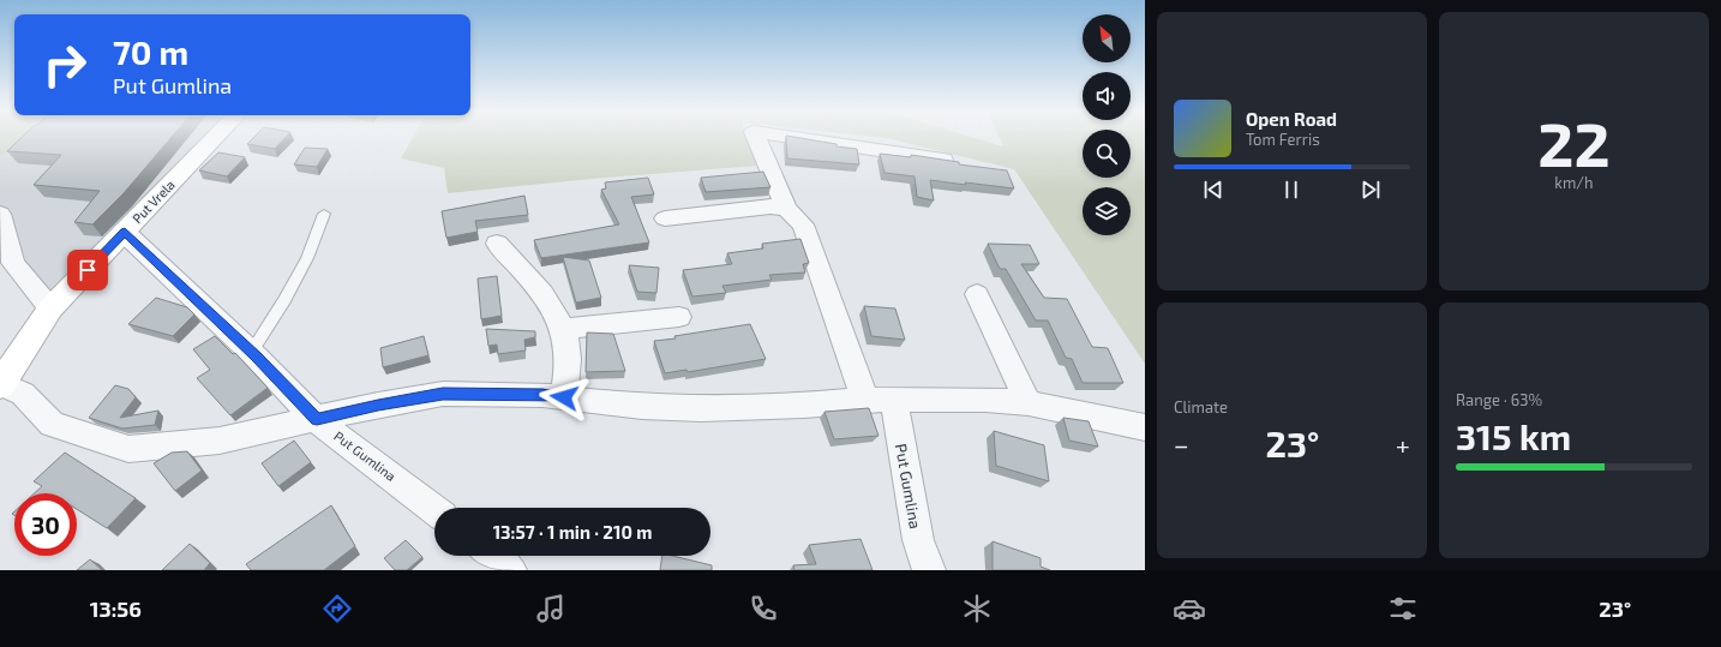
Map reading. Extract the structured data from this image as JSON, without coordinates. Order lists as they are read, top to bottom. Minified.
{"streets":{"main road":["Put Vrela"],"street":["Put Gumlina"]},"crossings":[["Put Vrela","Put Gumlina"]],"north":"top left","page":{"tile":[["22","km/h"],"Climate",["Range · 63%","315 km"]],"turn":["70 m","Put Gumlina"],"song":["Open Road","Tom Ferris"],"heat":["−","23°","+"],"limit":"30","trip":"13:57 · 1 min · 210 m","tabs":["13:56","23°"]}}
